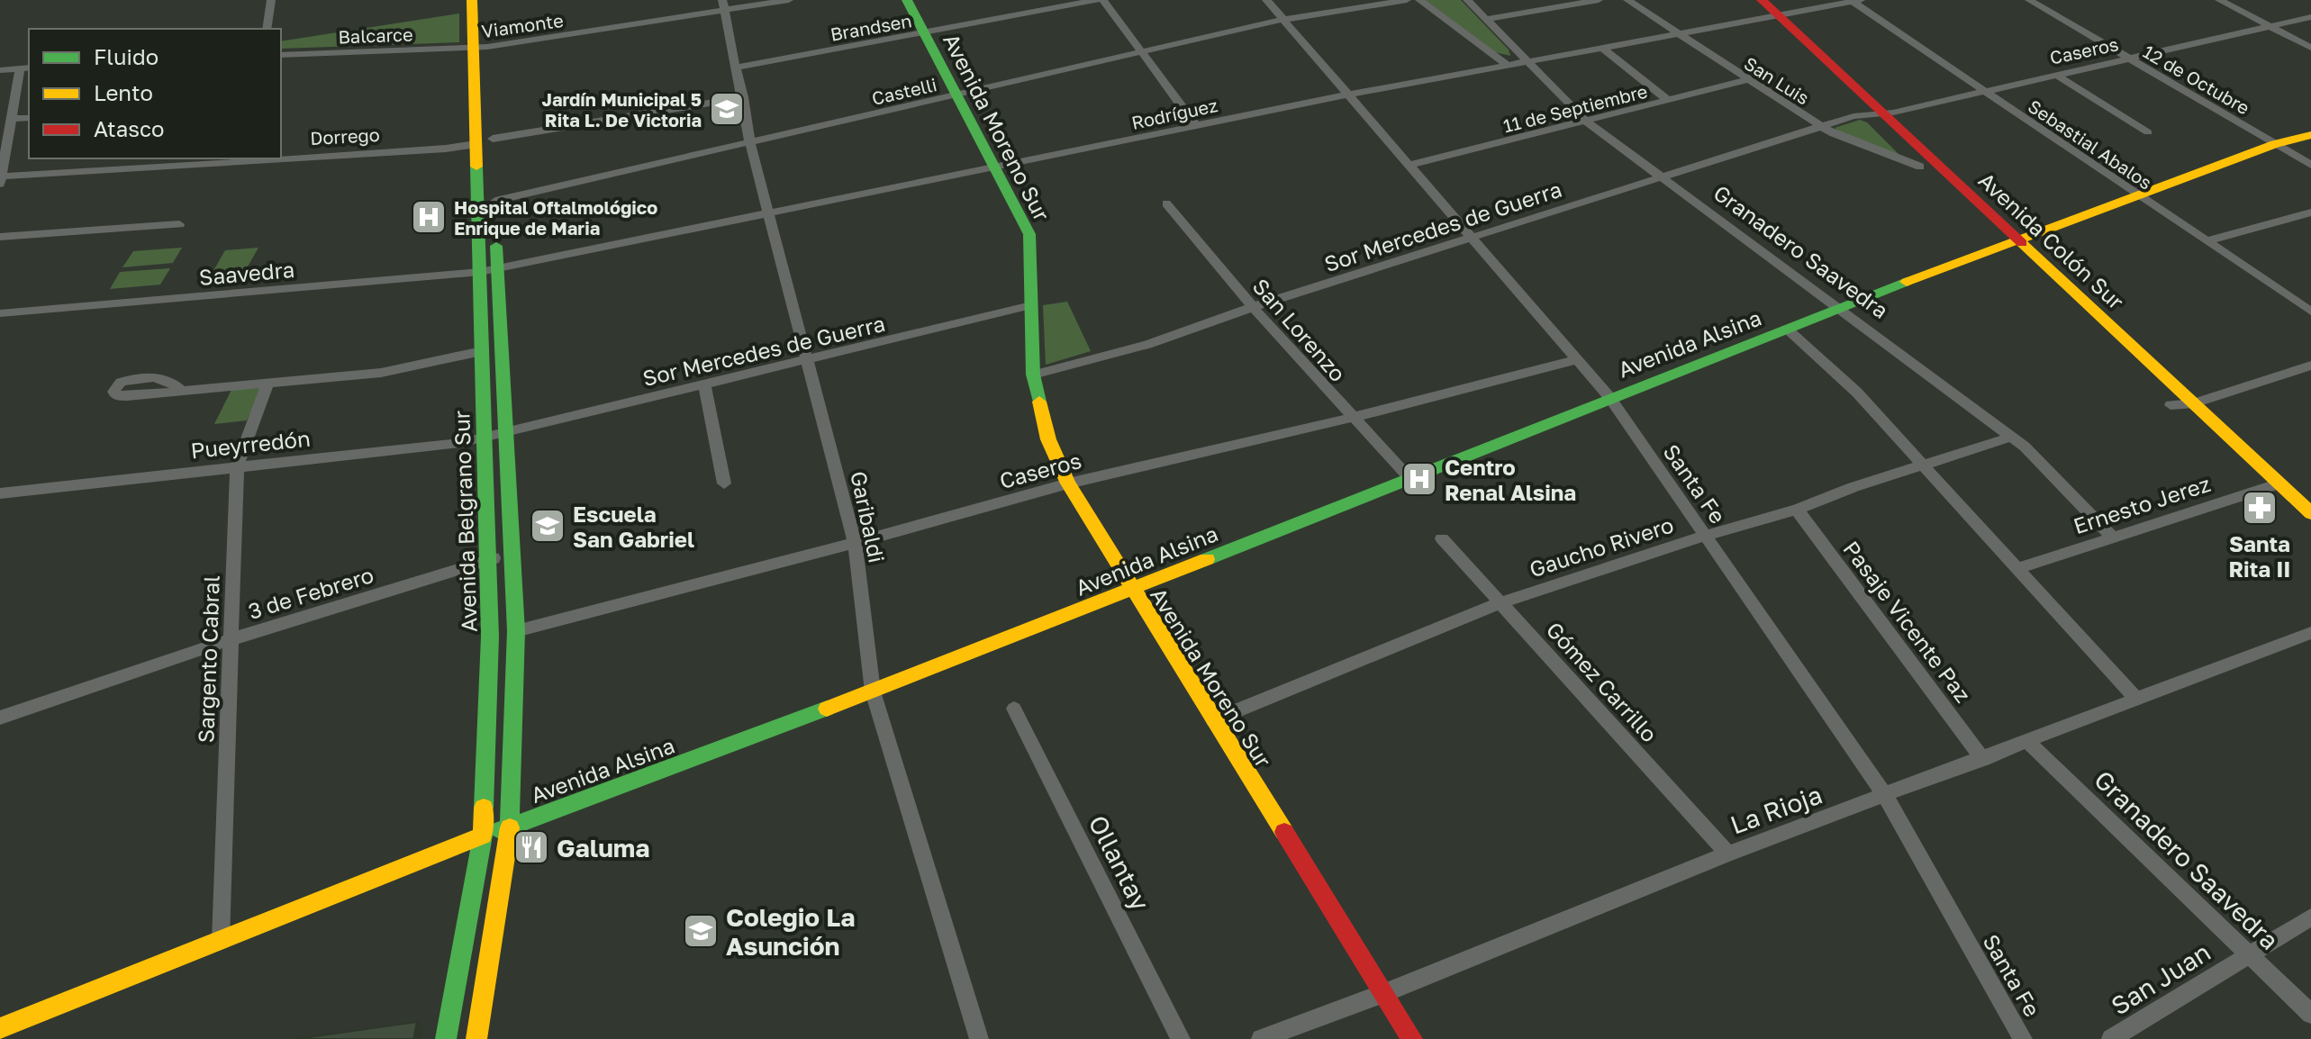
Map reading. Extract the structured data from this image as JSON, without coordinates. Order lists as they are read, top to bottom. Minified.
{"streets":{"main road":["Avenida Moreno Sur","Avenida Colón Sur","Avenida Alsina","Avenida Belgrano Sur"],"street":["Viamonte","Brandsen","Balcarce","Caseros","12 de Octubre","San Luis","Castelli","11 de Septiembre","Rodríguez","Dorrego","Sebastial Abalos","Sor Mercedes de Guerra","Granadero Saavedra","Saavedra","San Lorenzo","Pueyrredón","Santa Fe","Ernesto Jerez","Garibaldi","Gaucho Rivero","3 de Febrero","Pasaje Vicente Paz","Sargento Cabral","Gómez Carrillo","La Rioja","Ollantay","San Juan"]},"crossings":[["Viamonte","Balcarce"],["Viamonte","Garibaldi"],["Viamonte","Avenida Belgrano Sur"],["Brandsen","Avenida Moreno Sur"],["Brandsen","Garibaldi"],["Balcarce","Avenida Belgrano Sur"],["Caseros","12 de Octubre"],["Caseros","Avenida Moreno Sur"],["Caseros","Sebastial Abalos"],["Caseros","Sor Mercedes de Guerra"],["Caseros","Avenida Colón Sur"],["Caseros","San Lorenzo"],["Caseros","Santa Fe"],["Caseros","Garibaldi"],["Caseros","Avenida Belgrano Sur"],["12 de Octubre","Avenida Alsina"],["San Luis","11 de Septiembre"],["San Luis","Rodríguez"],["San Luis","Sor Mercedes de Guerra"],["Castelli","Avenida Moreno Sur"],["Castelli","Santa Fe"],["Castelli","Garibaldi"],["Castelli","Avenida Belgrano Sur"],["11 de Septiembre","Granadero Saavedra"],["11 de Septiembre","Santa Fe"],["Rodríguez","Avenida Moreno Sur"],["Rodríguez","Sebastial Abalos"],["Rodríguez","Avenida Colón Sur"],["Rodríguez","Granadero Saavedra"],["Rodríguez","Saavedra"],["Rodríguez","Santa Fe"],["Rodríguez","Garibaldi"],["Rodríguez","Avenida Belgrano Sur"],["Avenida Moreno Sur","Sor Mercedes de Guerra"],["Avenida Moreno Sur","Avenida Alsina"],["Avenida Moreno Sur","Gaucho Rivero"],["Avenida Moreno Sur","La Rioja"],["Dorrego","Avenida Belgrano Sur"],["Sebastial Abalos","Avenida Alsina"],["Sor Mercedes de Guerra","Granadero Saavedra"],["Sor Mercedes de Guerra","San Lorenzo"],["Sor Mercedes de Guerra","Pueyrredón"],["Sor Mercedes de Guerra","Santa Fe"],["Sor Mercedes de Guerra","Garibaldi"],["Sor Mercedes de Guerra","Avenida Belgrano Sur"],["Avenida Colón Sur","Avenida Alsina"],["Avenida Colón Sur","Ernesto Jerez"],["Granadero Saavedra","Avenida Alsina"],["Granadero Saavedra","Ernesto Jerez"],["Granadero Saavedra","Gaucho Rivero"],["Granadero Saavedra","La Rioja"],["Granadero Saavedra","San Juan"],["Saavedra","Avenida Belgrano Sur"],["San Lorenzo","Avenida Alsina"],["Avenida Alsina","Santa Fe"],["Avenida Alsina","Garibaldi"],["Avenida Alsina","Avenida Belgrano Sur"],["Avenida Alsina","Sargento Cabral"],["Pueyrredón","Avenida Belgrano Sur"],["Pueyrredón","Sargento Cabral"],["Santa Fe","Gaucho Rivero"],["Santa Fe","La Rioja"],["Avenida Belgrano Sur","3 de Febrero"],["Gaucho Rivero","Pasaje Vicente Paz"],["Gaucho Rivero","Gómez Carrillo"],["3 de Febrero","Sargento Cabral"],["Pasaje Vicente Paz","La Rioja"],["Gómez Carrillo","La Rioja"]],"places":{"school or university":["Jardín Municipal 5 Rita L. De Victoria","Escuela San Gabriel","Colegio La Asunción"],"hospital":["Hospital Oftalmológico Enrique de Maria","Centro Renal Alsina"],"pharmacy":["Santa Rita II"],"restaurant":["Galuma"]},"legend":["Fluido","Lento","Atasco"]}
